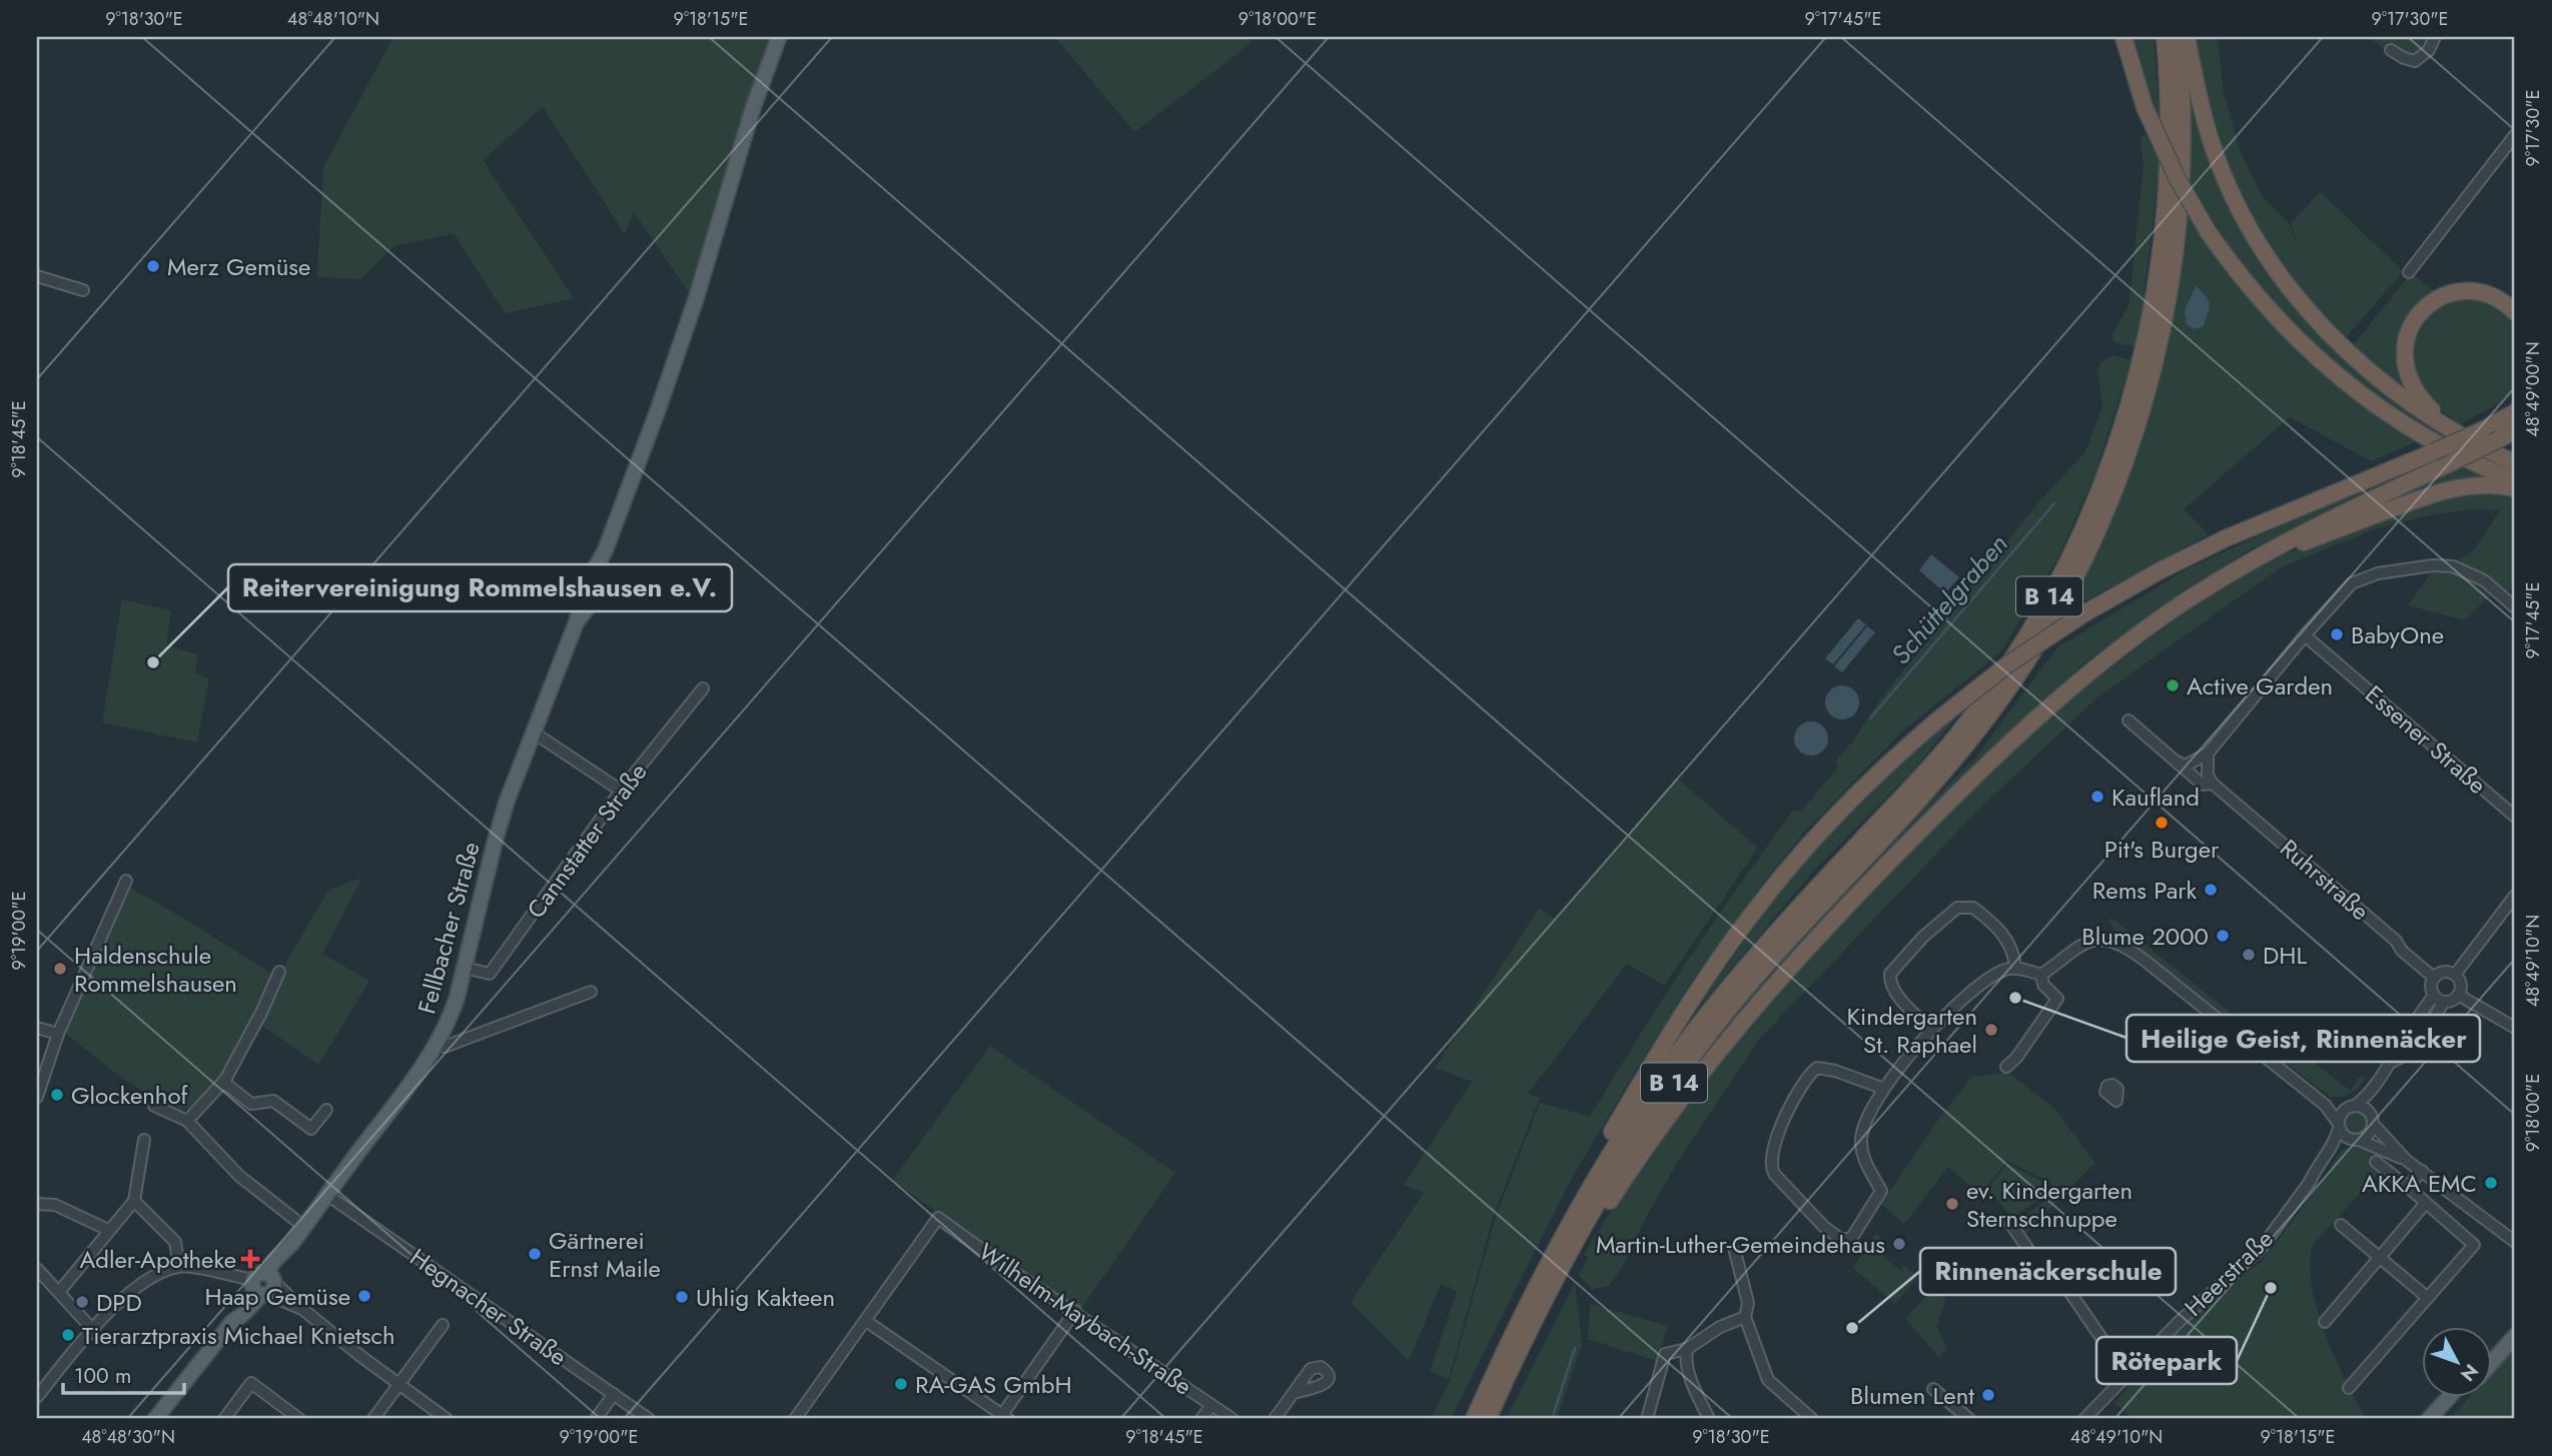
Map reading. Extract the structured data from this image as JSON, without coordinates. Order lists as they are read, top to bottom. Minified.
{"streets":{"highway":["B 14"],"main road":["Fellbacher Straße"],"street":["Essener Straße","Cannstatter Straße","Ruhrstraße","Heerstraße","Hegnacher Straße","Wilhelm-Maybach-Straße"]},"crossings":[["Cannstatter Straße","Fellbacher Straße"],["Fellbacher Straße","Hegnacher Straße"]],"water":["Schüttelgraben"],"places":{"other":["Merz Gemüse","BabyOne","Reitervereinigung Rommelshausen e.V.","Active Garden","Kaufland","Pit's Burger","Rems Park","Blume 2000","DHL","Haldenschule Rommelshausen","Heilige Geist, Rinnenäcker","Kindergarten St. Raphael","Glockenhof","AKKA EMC","ev. Kindergarten Sternschnuppe","Martin-Luther-Gemeindehaus","Gärtnerei Ernst Maile","Rötepark","Haap Gemüse","Uhlig Kakteen","DPD","Rinnenäckerschule","Tierarztpraxis Michael Knietsch","RA-GAS GmbH","Blumen Lent"],"health":["Adler-Apotheke"]},"scale_bar":"100 m","north":"bottom right","coordinates":["9°18'30\"E","48°48'10\"N","9°18'15\"E","9°18'00\"E","9°17'45\"E","9°17'30\"E","48°49'00\"N","9°18'45\"E","9°19'00\"E","48°49'10\"N","48°48'30\"N"]}
